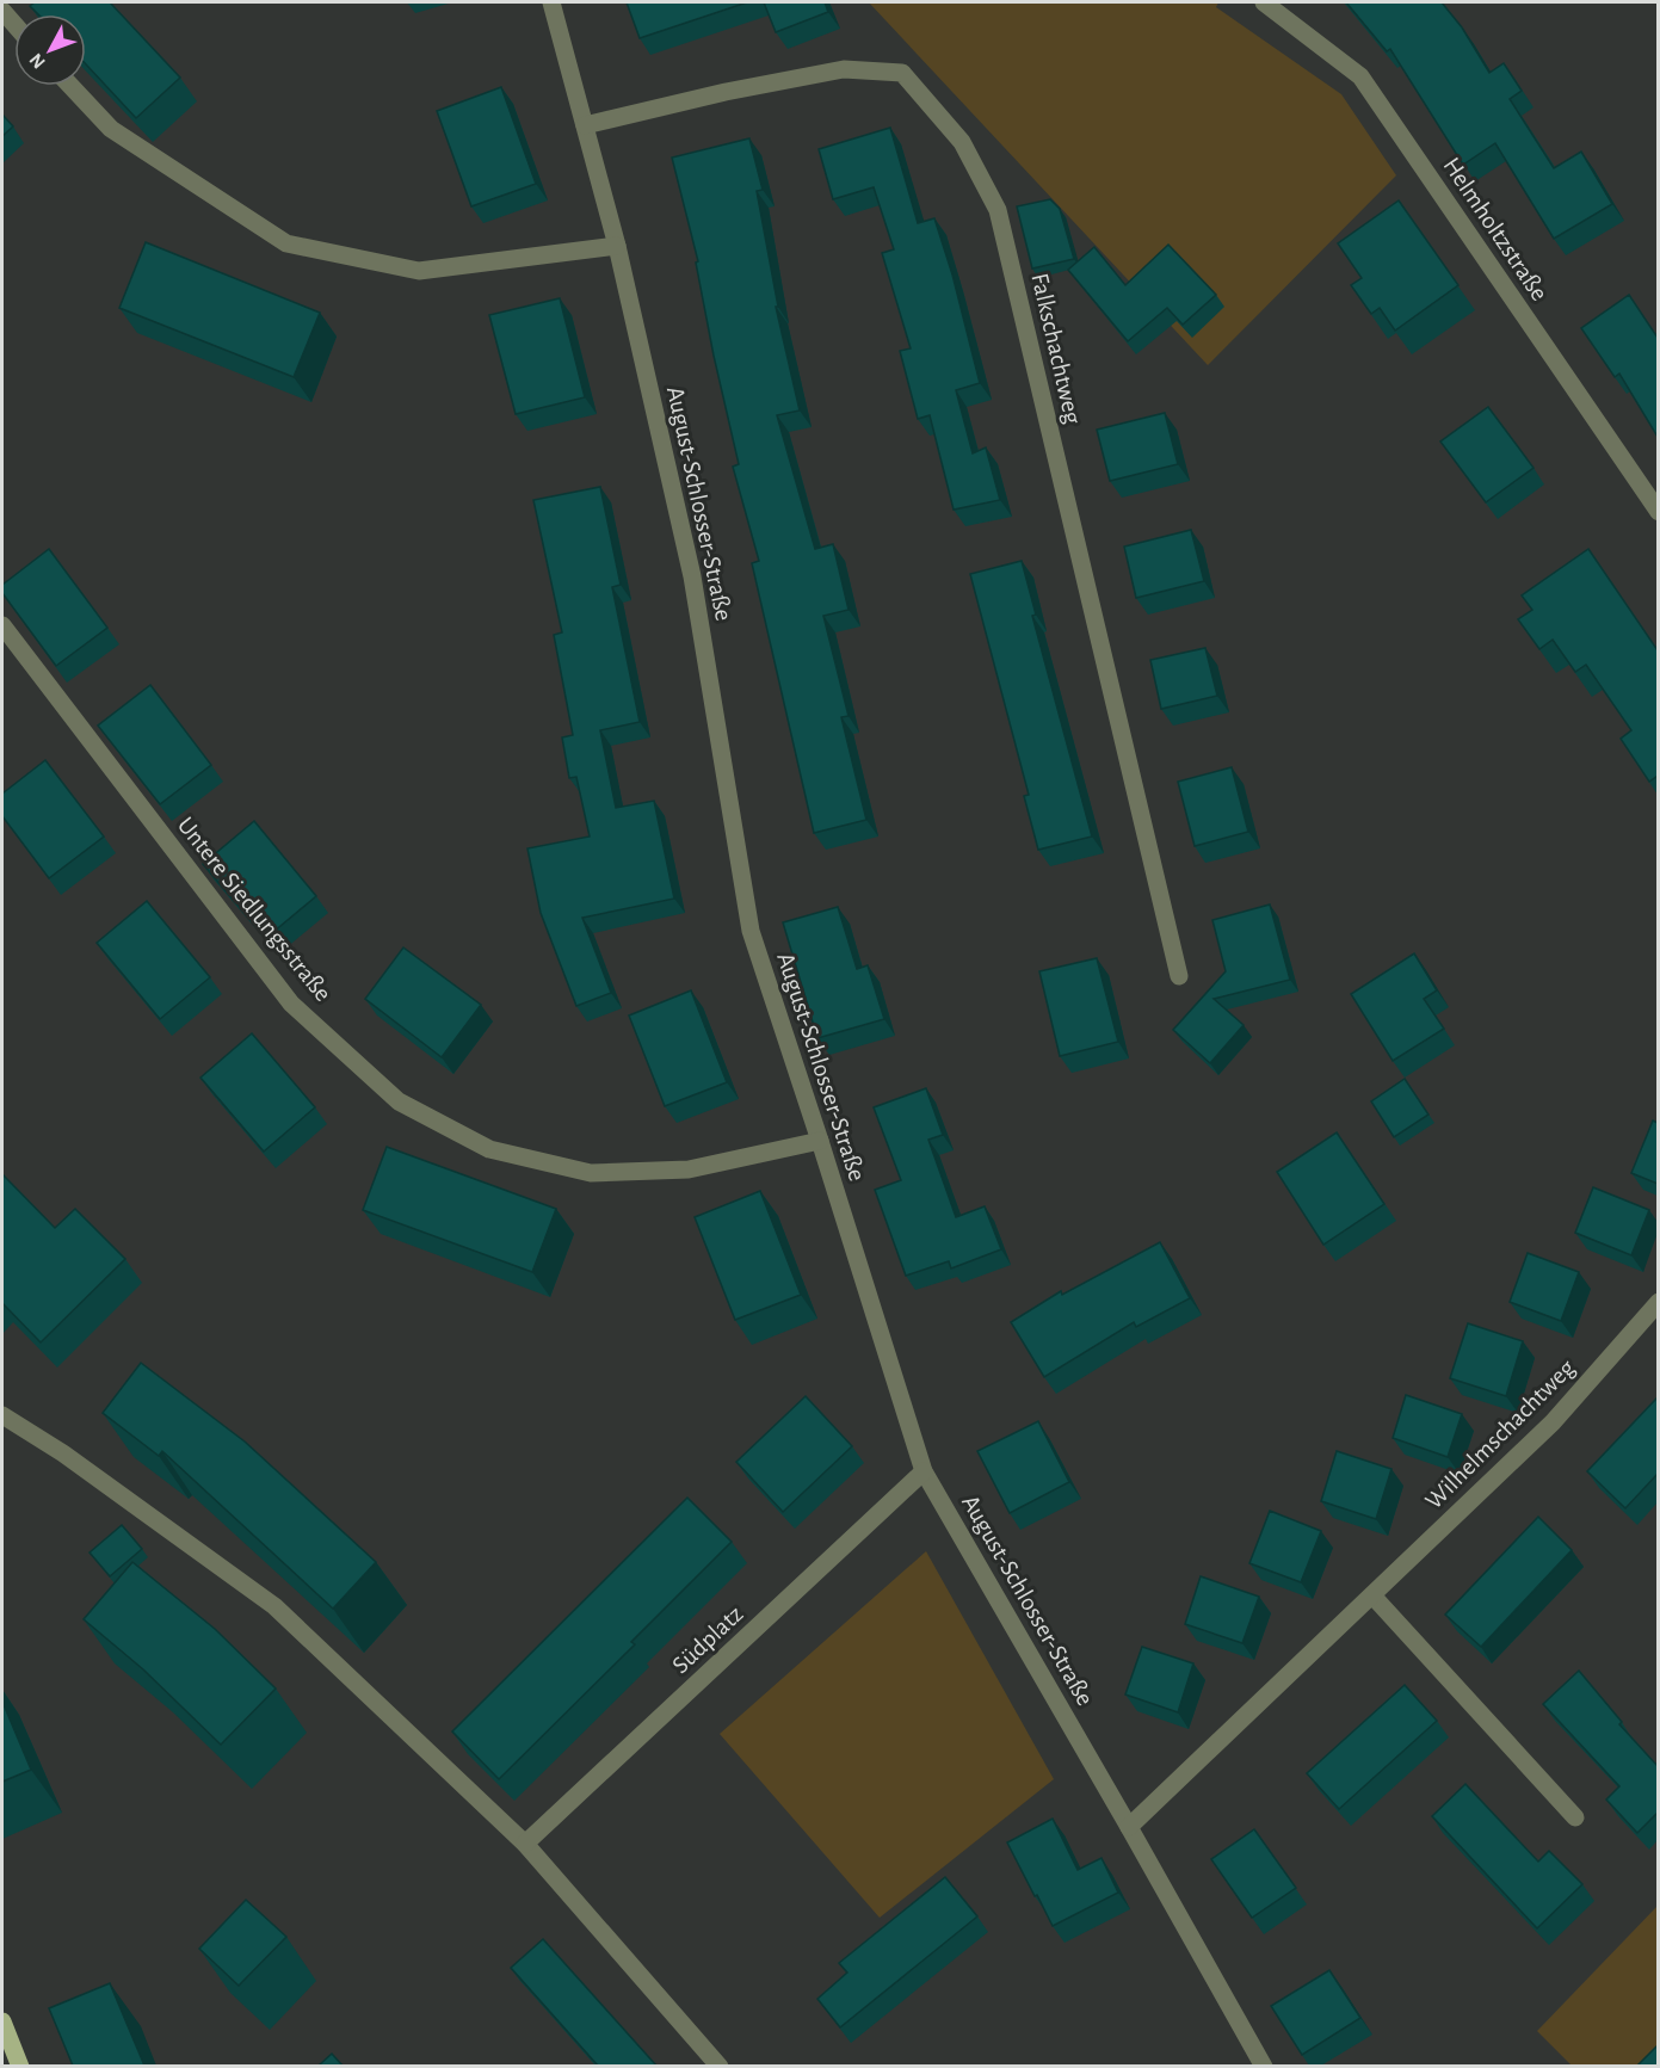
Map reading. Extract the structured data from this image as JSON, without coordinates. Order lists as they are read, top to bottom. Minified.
{"streets":{"street":["Helmholtzstraße","Falkschachtweg","August-Schlosser-Straße","Untere Siedlungsstraße","Wilhelmschachtweg","Südplatz"]},"crossings":[["Falkschachtweg","August-Schlosser-Straße"],["August-Schlosser-Straße","Untere Siedlungsstraße"],["August-Schlosser-Straße","Wilhelmschachtweg"],["August-Schlosser-Straße","Südplatz"]],"north":"bottom left"}
